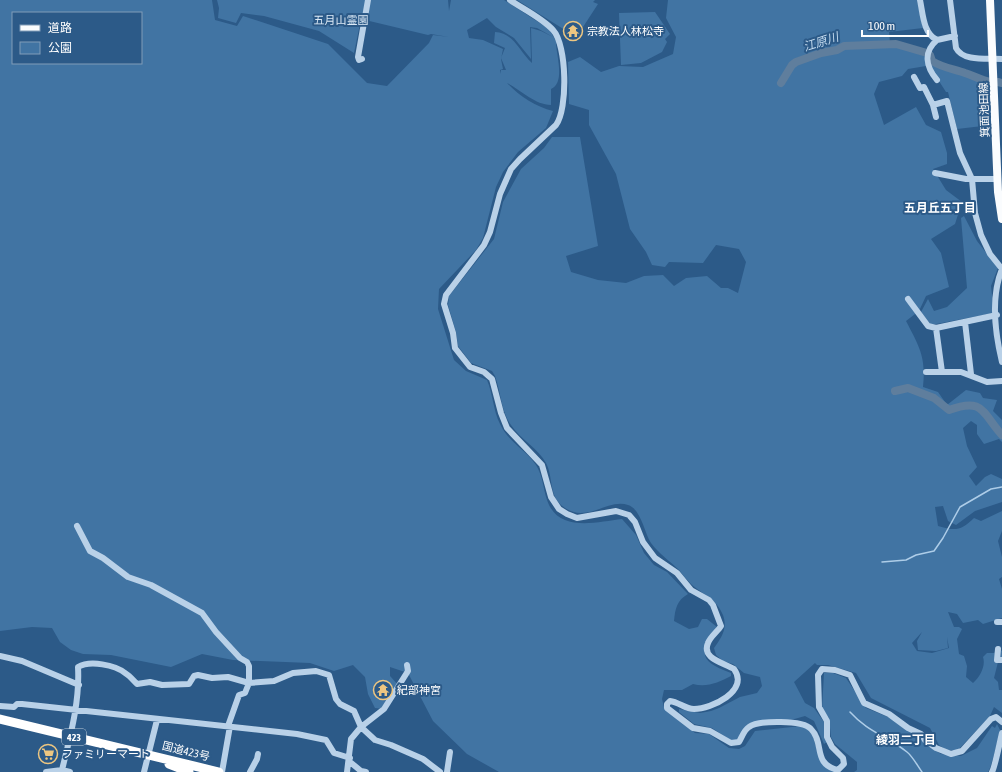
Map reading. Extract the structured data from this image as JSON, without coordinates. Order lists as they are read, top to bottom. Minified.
{"streets":{"highway":["423","国道423号"],"main road":["箕面池田線"]},"districts":["五月丘五丁目","綾羽二丁目"],"water":["江原川"],"parks":["五月山霊園"],"places":{"temple":["宗教法人林松寺","紀部神宮"],"supermarket":["ファミリーマート"]},"legend":["道路","公園"],"scale_bar":"100 m"}
